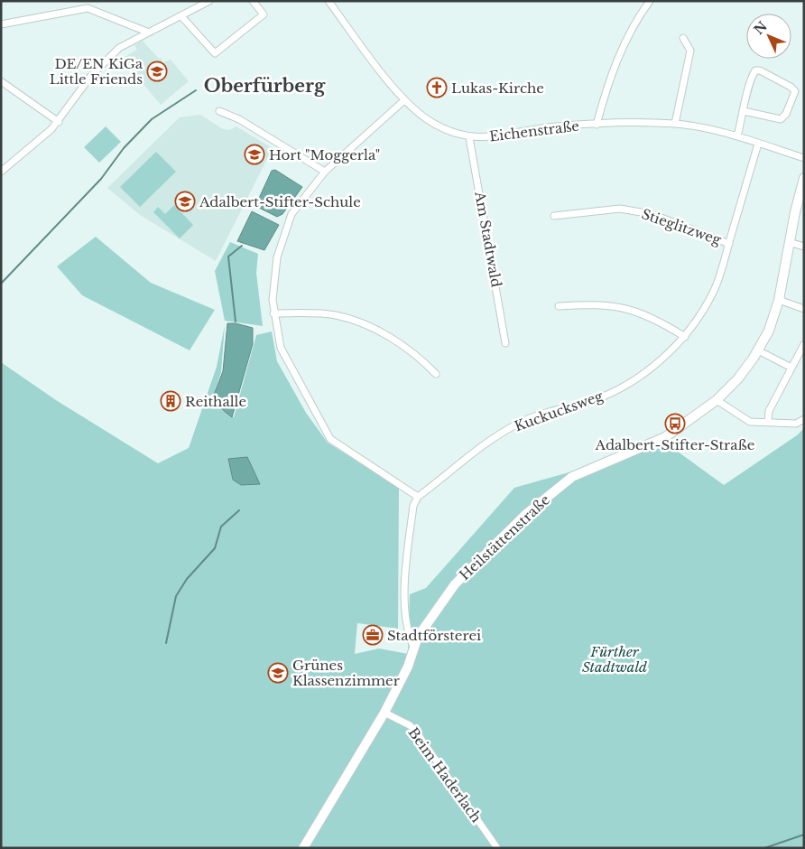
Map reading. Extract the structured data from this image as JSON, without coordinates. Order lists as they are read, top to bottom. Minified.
{"streets":{"street":["Eichenstraße","Stieglitzweg","Am Stadtwald","Kuckucksweg","Heilstättenstraße","Beim Haderlach"]},"crossings":[["Eichenstraße","Am Stadtwald"],["Eichenstraße","Kuckucksweg"],["Stieglitzweg","Kuckucksweg"],["Heilstättenstraße","Beim Haderlach"]],"districts":["Oberfürberg"],"parks":["Fürther Stadtwald"],"places":{"school or university":["DE/EN KiGa Little Friends","Hort \"Moggerla\"","Adalbert-Stifter-Schule","Grünes Klassenzimmer"],"church":["Lukas-Kirche"],"building":["Reithalle"],"bus stop":["Adalbert-Stifter-Straße"],"office":["Stadtförsterei"]},"north":"top left"}
